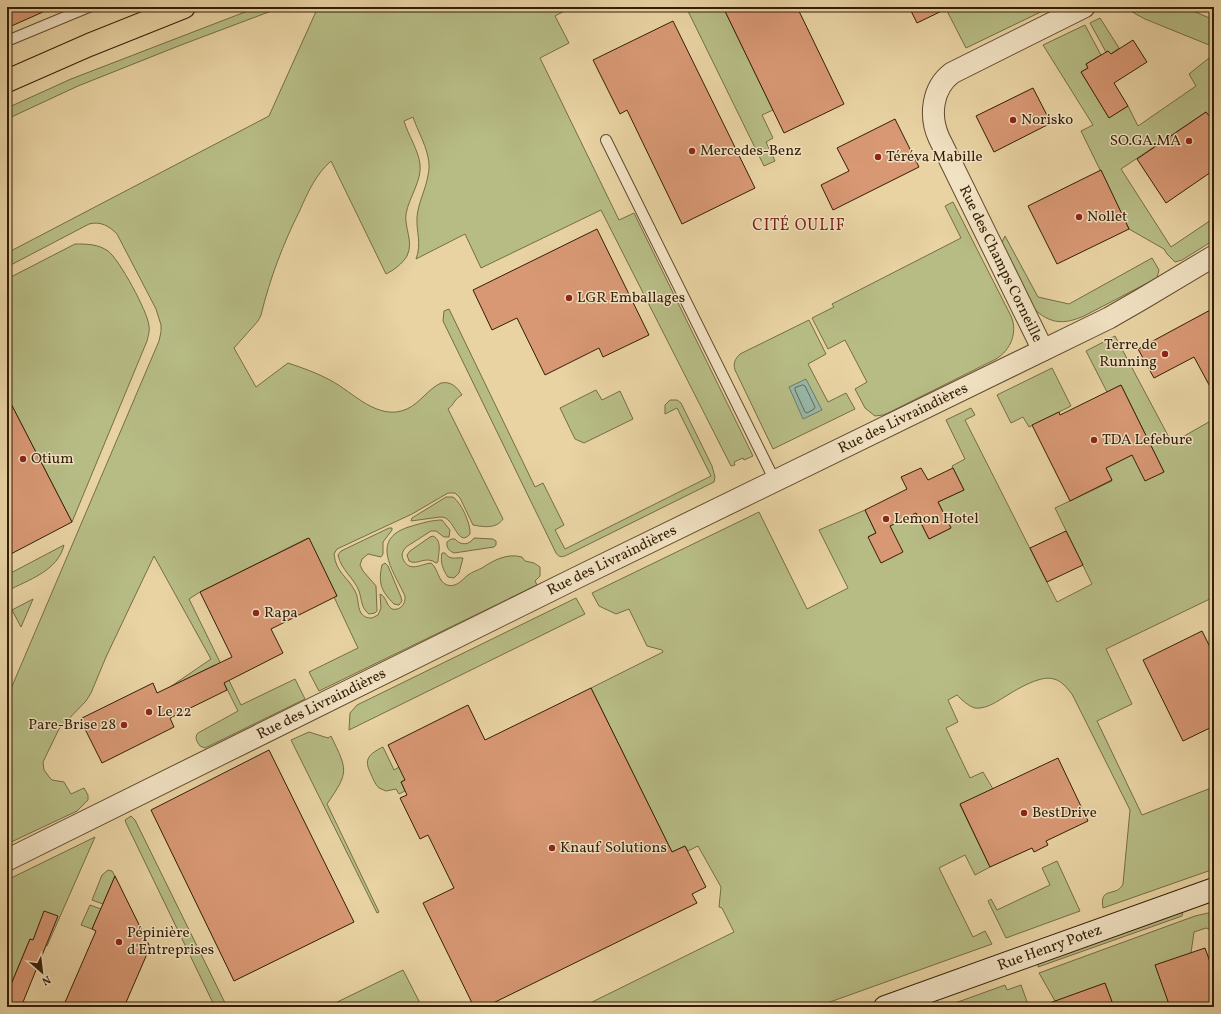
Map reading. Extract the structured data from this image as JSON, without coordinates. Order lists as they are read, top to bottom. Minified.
{"streets":{"street":["Rue des Champs Corneille","Rue des Livraindières","Rue Henry Potez"]},"crossings":[["Rue des Champs Corneille","Rue des Livraindières"]],"districts":["CITÉ OULIF"],"places":["Norisko","SO.GA.MA","Mercedes-Benz","Téréva Mabille","Nollet","LGR Emballages","Terre de Running","TDA Lefebure","Otium","Lemon Hotel","Rapa","Le 22","Pare-Brise 28","BestDrive","Knauf Solutions","Pépinière d'Entreprises"],"north":"bottom right"}
